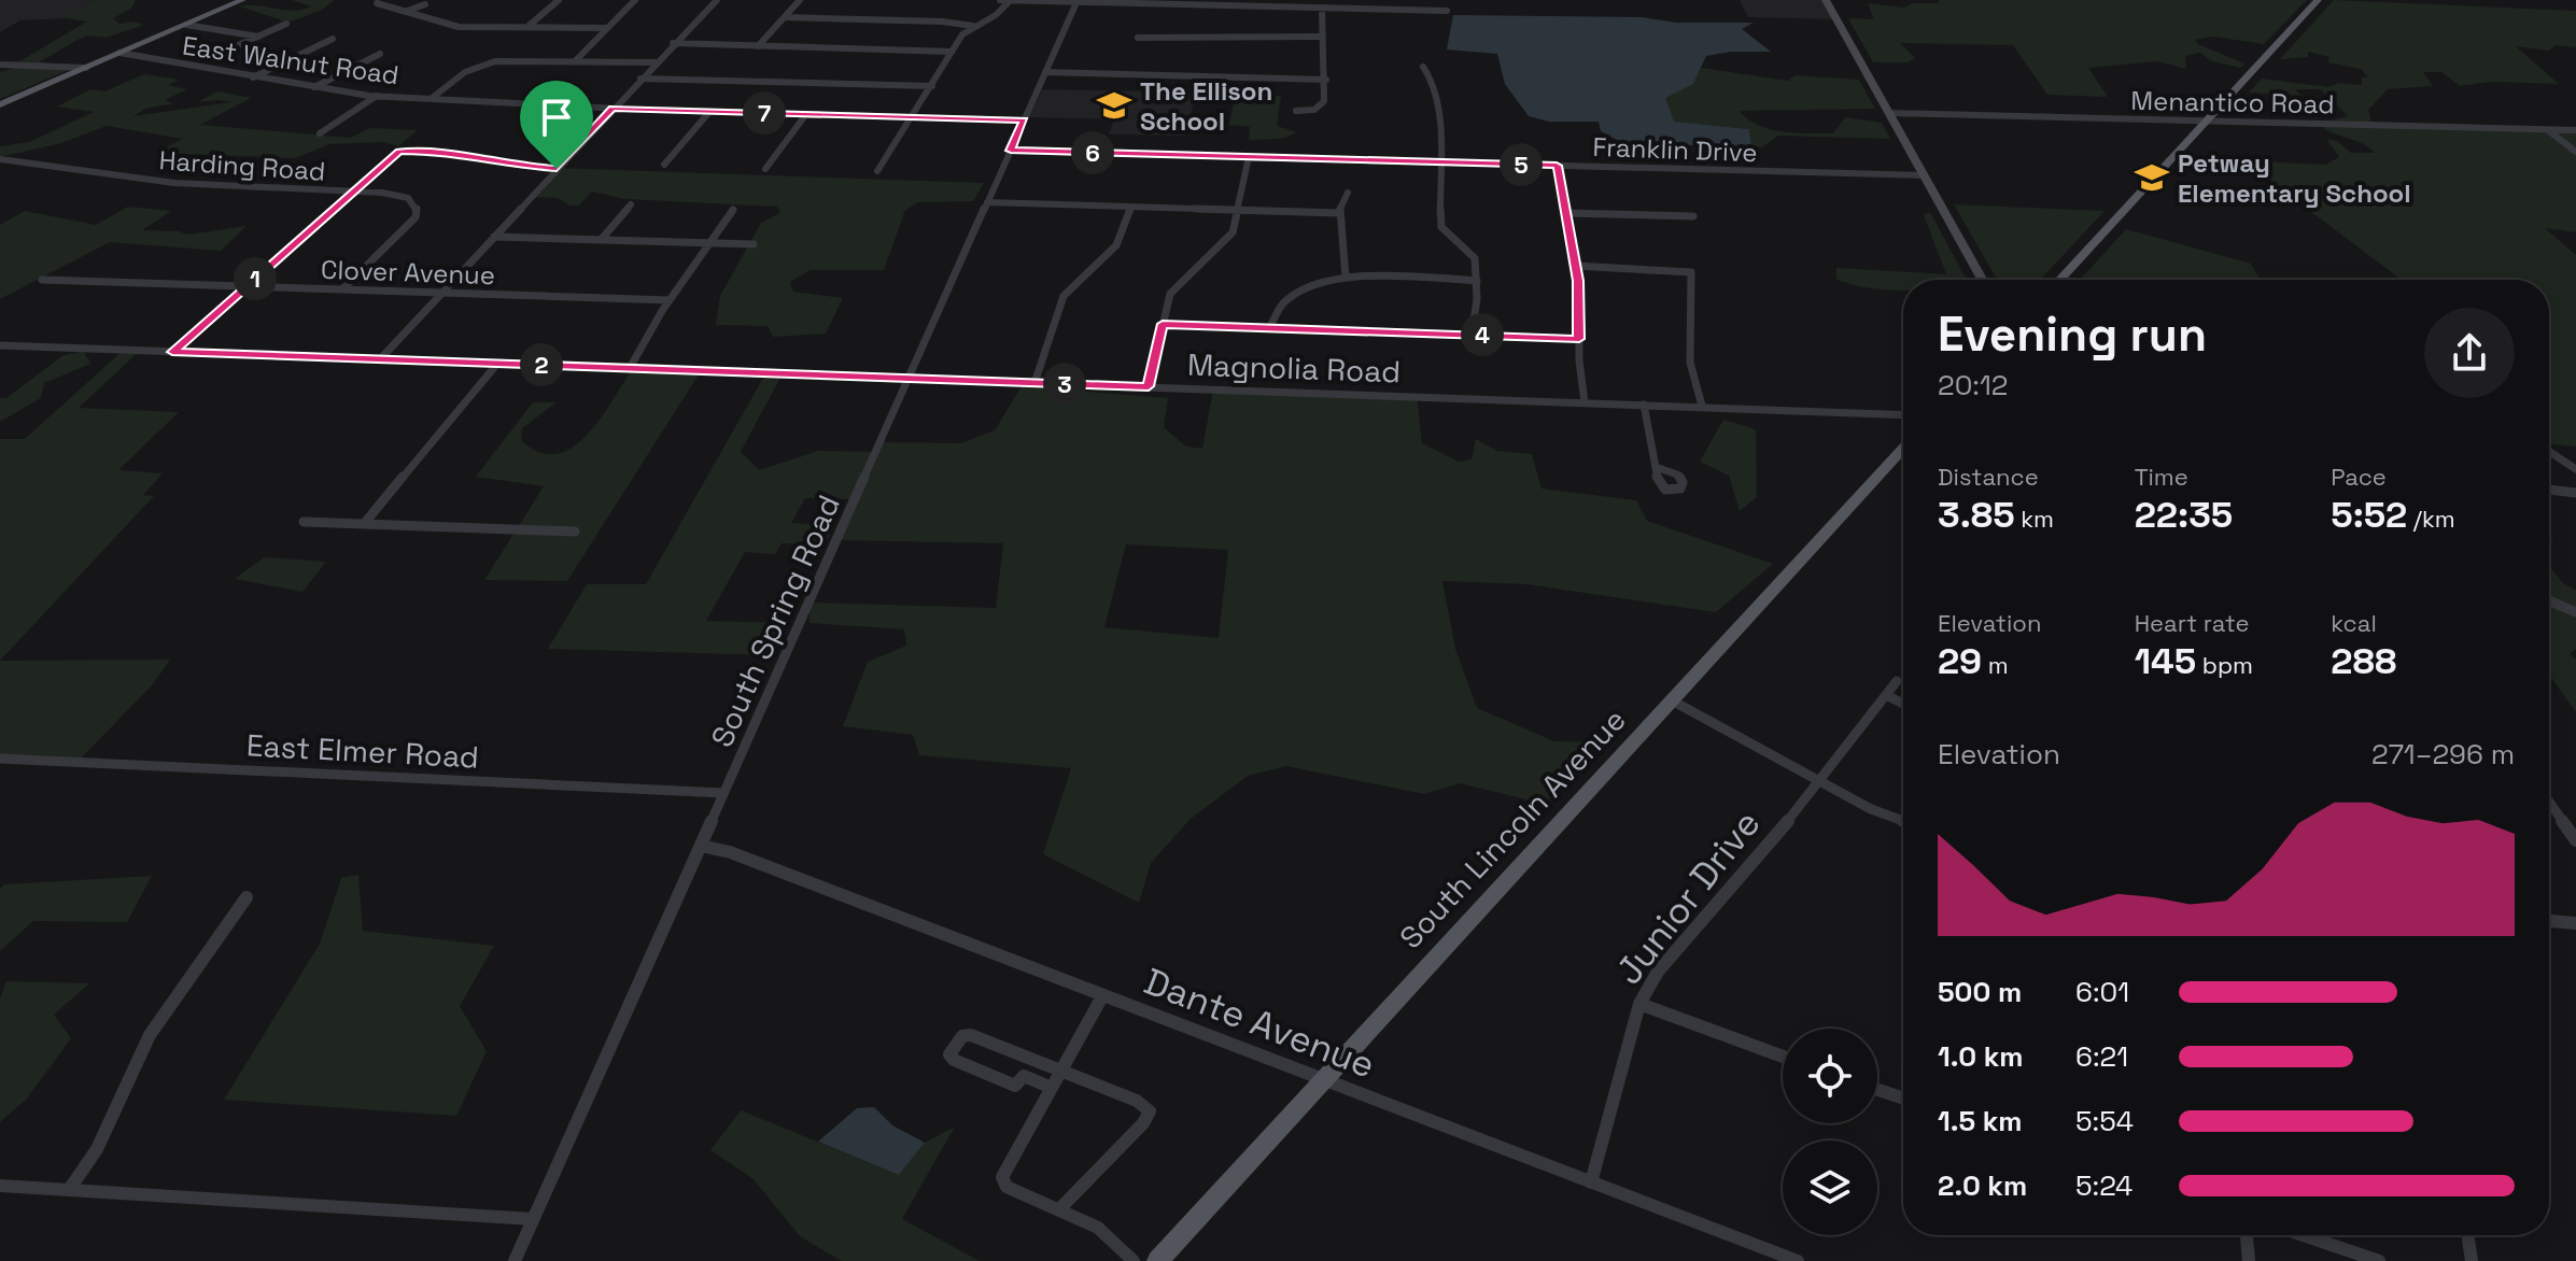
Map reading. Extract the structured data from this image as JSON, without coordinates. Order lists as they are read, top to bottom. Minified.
{"streets":{"main road":["South Lincoln Avenue"],"street":["East Walnut Road","Menantico Road","Franklin Drive","Harding Road","Clover Avenue","Magnolia Road","South Spring Road","East Elmer Road","Junior Drive","Dante Avenue"]},"crossings":[["East Walnut Road","South Spring Road"],["Franklin Drive","South Spring Road"],["Harding Road","Clover Avenue"],["Magnolia Road","South Spring Road"],["South Spring Road","East Elmer Road"],["South Spring Road","Dante Avenue"],["South Lincoln Avenue","Dante Avenue"],["Junior Drive","Dante Avenue"]],"places":{"school or university":["The Ellison School","Petway Elementary School"]},"page":{"pins":["7","6","5","1","4","2","3"],"heading":["Evening run","20:12"],"stats":[["Distance","3.85 km"],["Time","22:35"],["Pace","5:52 /km"],["Elevation","29 m"],["Heart rate","145 bpm"],["kcal","288"]],"chart":["Elevation","271–296 m"],"list":[{"name":"500 m","note":"6:01"},{"name":"1.0 km","note":"6:21"},{"name":"1.5 km","note":"5:54"},{"name":"2.0 km","note":"5:24"}]}}
